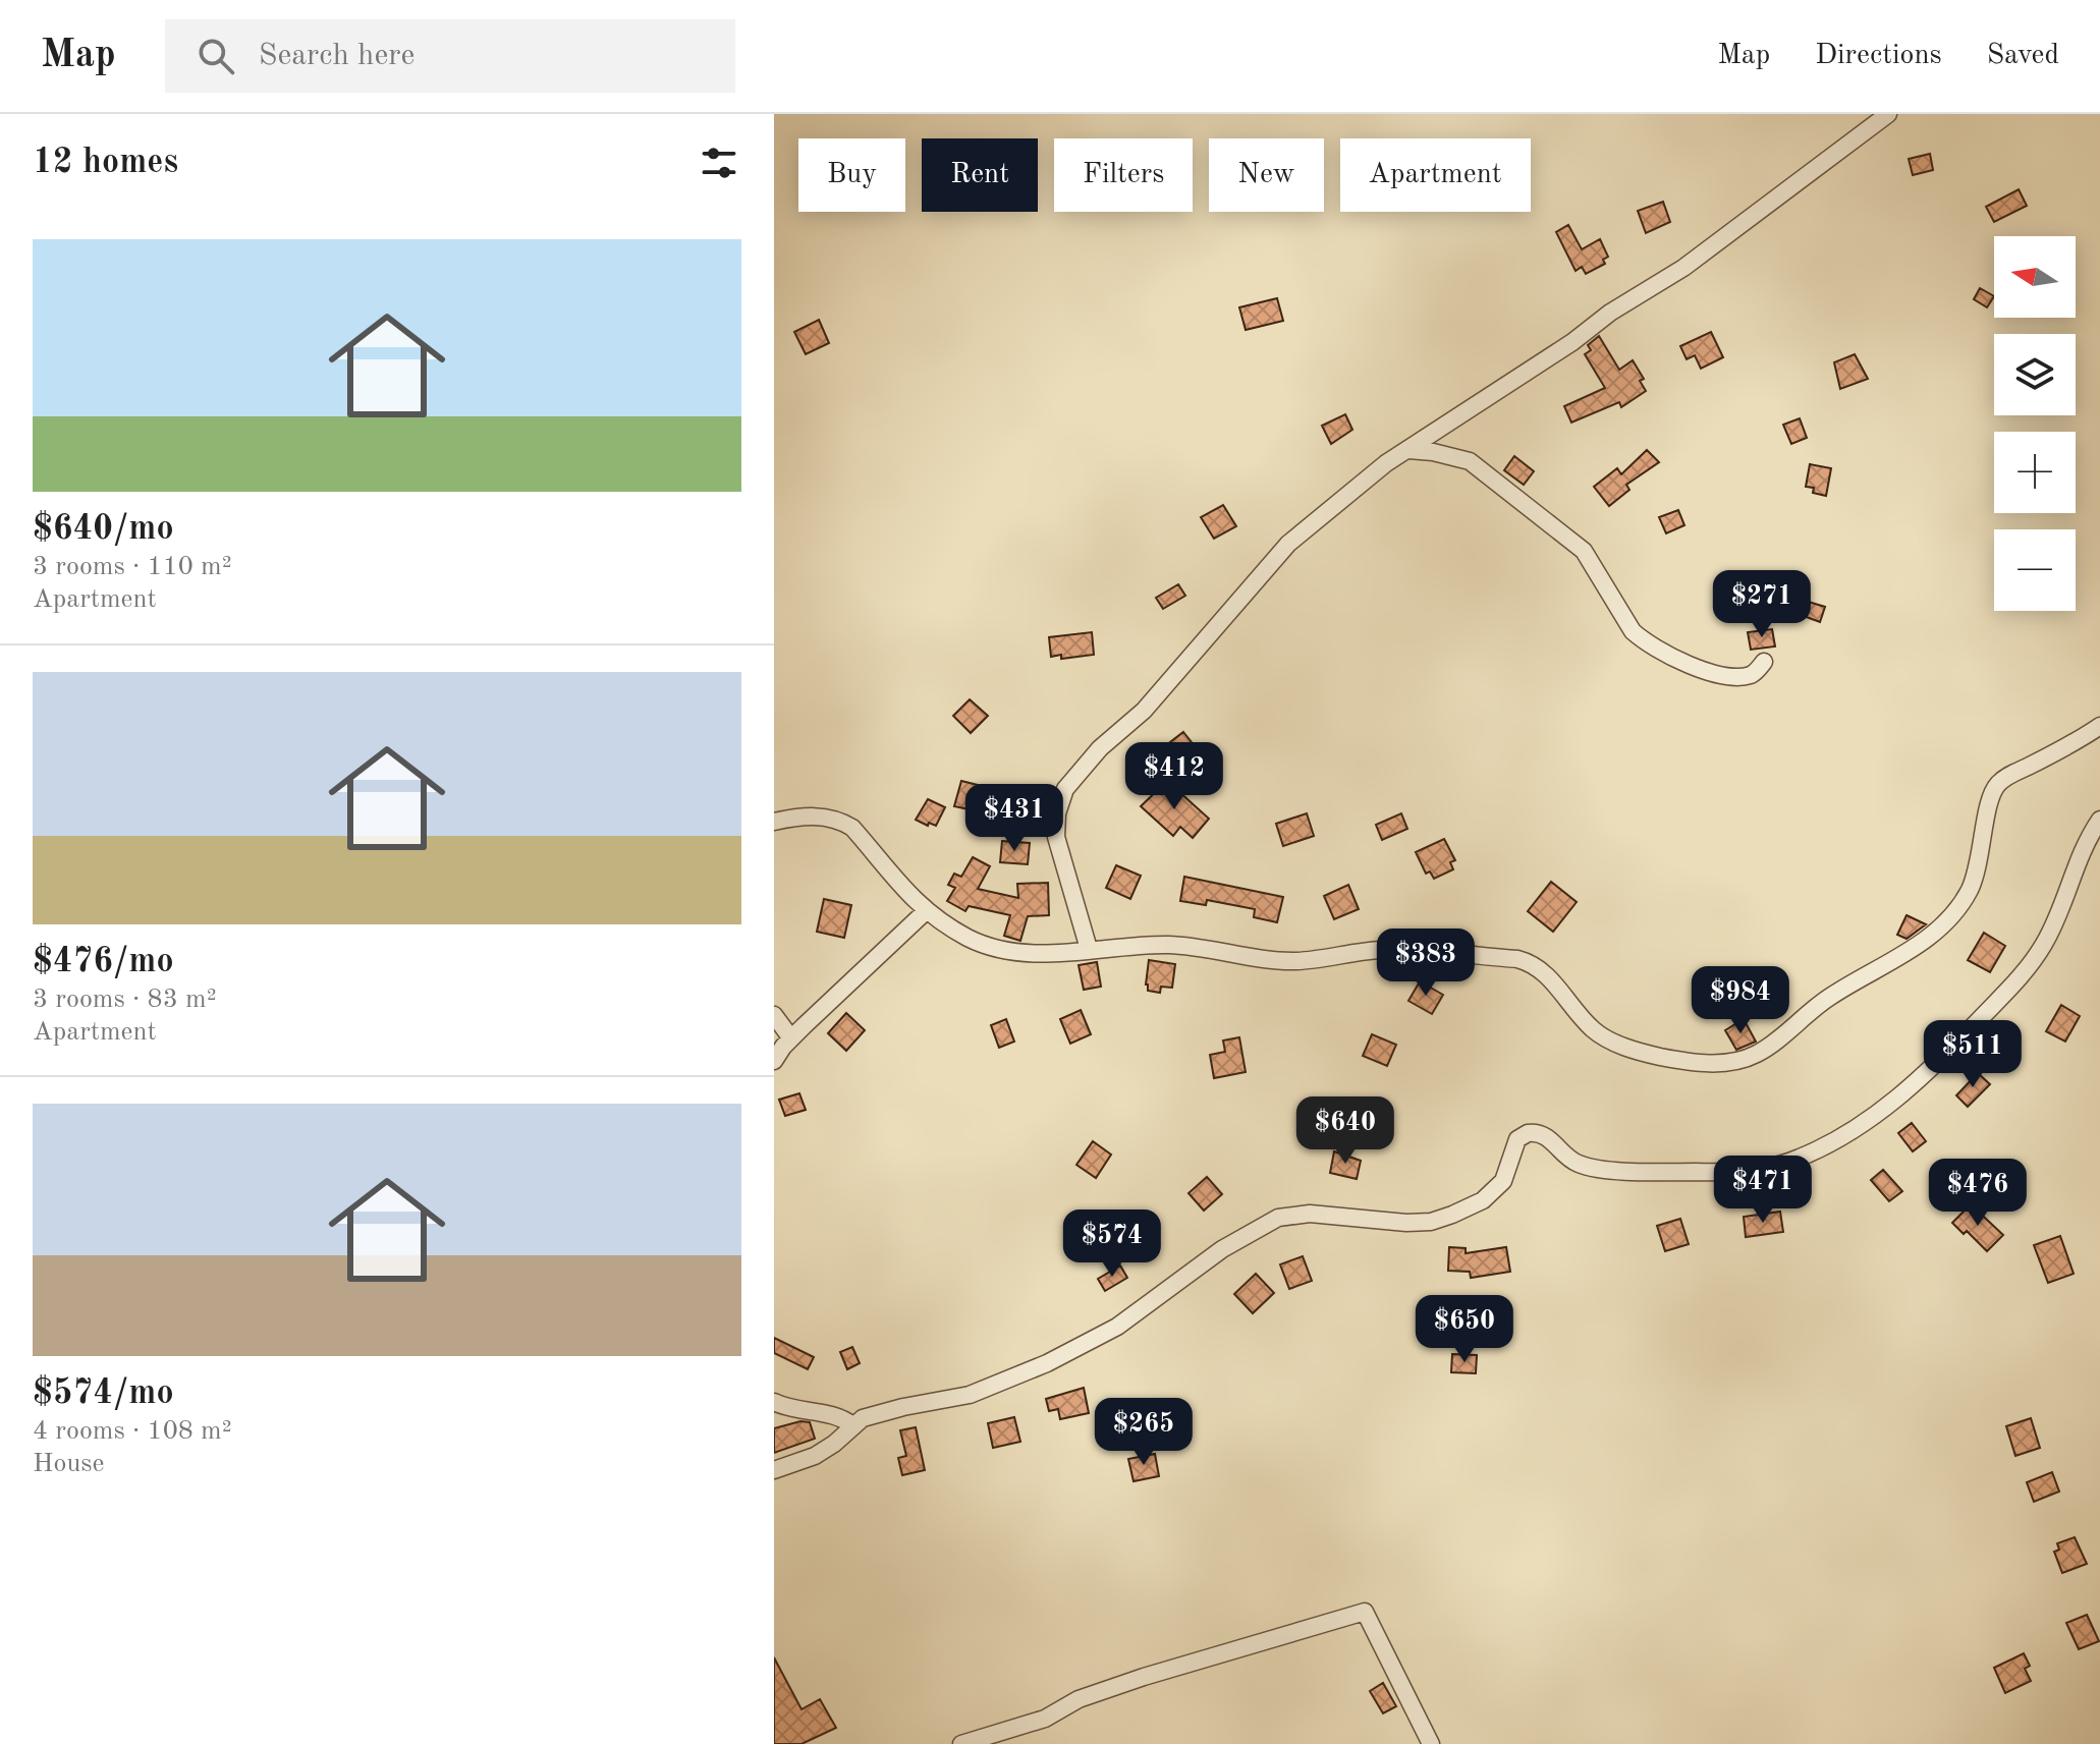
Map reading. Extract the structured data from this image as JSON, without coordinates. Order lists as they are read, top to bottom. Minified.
{"north":"left","page":{"header":"Map","search":"Search here","nav":["Map","Directions","Saved"],"heading":"12 homes","chip":["Buy","Rent","Filters","New","Apartment"],"list":[{"name":"$640/mo","note":"3 rooms · 110 m² · Apartment"},{"name":"$476/mo","note":"3 rooms · 83 m² · Apartment"},{"name":"$574/mo","note":"4 rooms · 108 m² · House"}],"map_buttons":["+","−"],"price":["$271","$412","$431","$383","$984","$511","$640","$471","$476","$574","$650","$265"]}}
